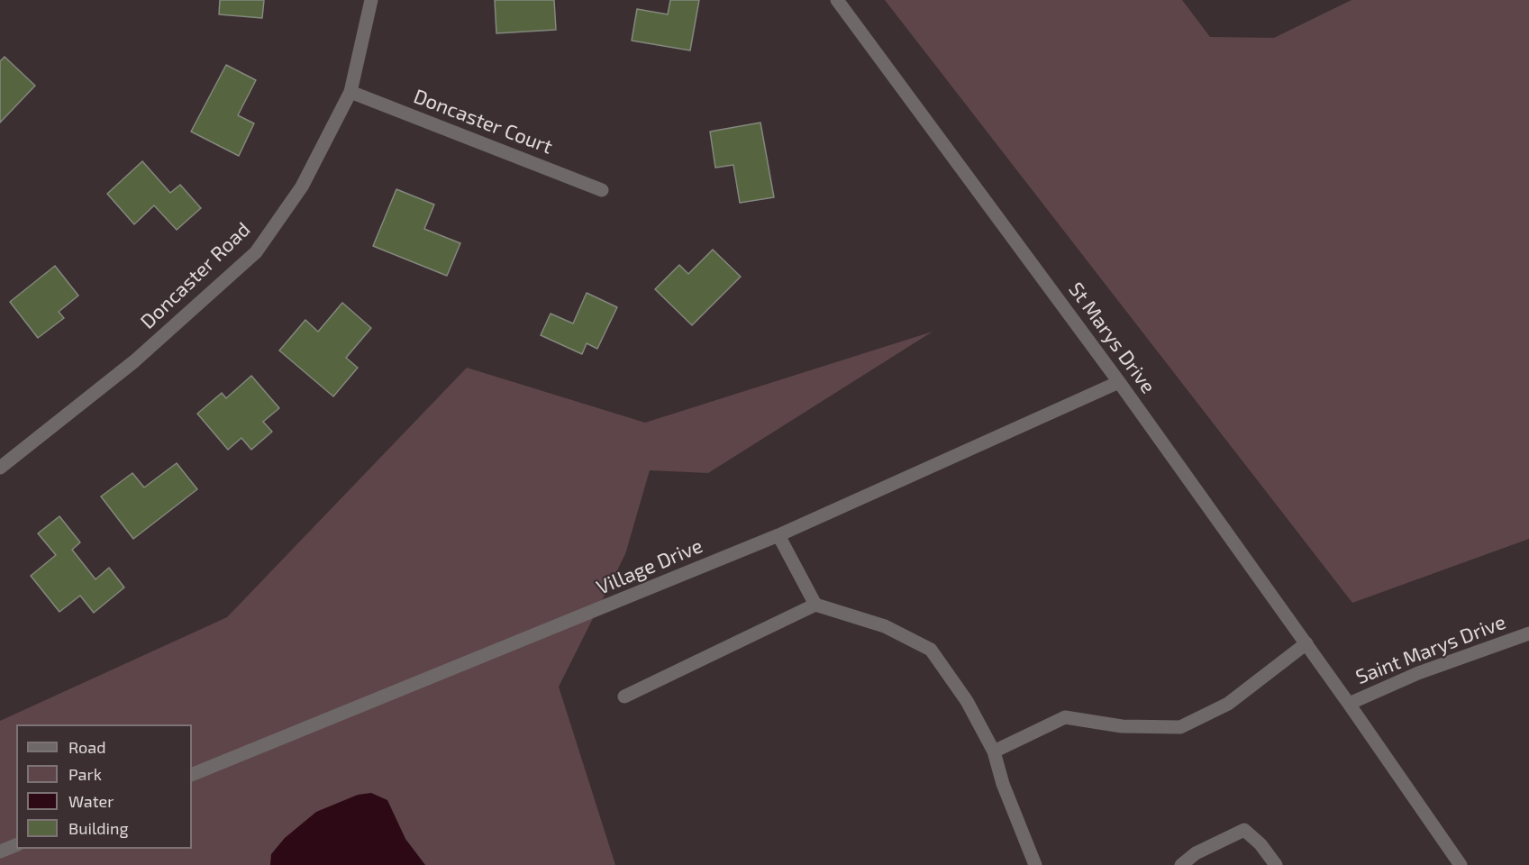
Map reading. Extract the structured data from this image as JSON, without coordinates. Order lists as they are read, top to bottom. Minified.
{"streets":{"street":["Doncaster Court","Doncaster Road","St Marys Drive","Village Drive","Saint Marys Drive"]},"crossings":[["Doncaster Court","Doncaster Road"],["St Marys Drive","Village Drive"],["St Marys Drive","Saint Marys Drive"]],"legend":["Road","Park","Water","Building"]}
